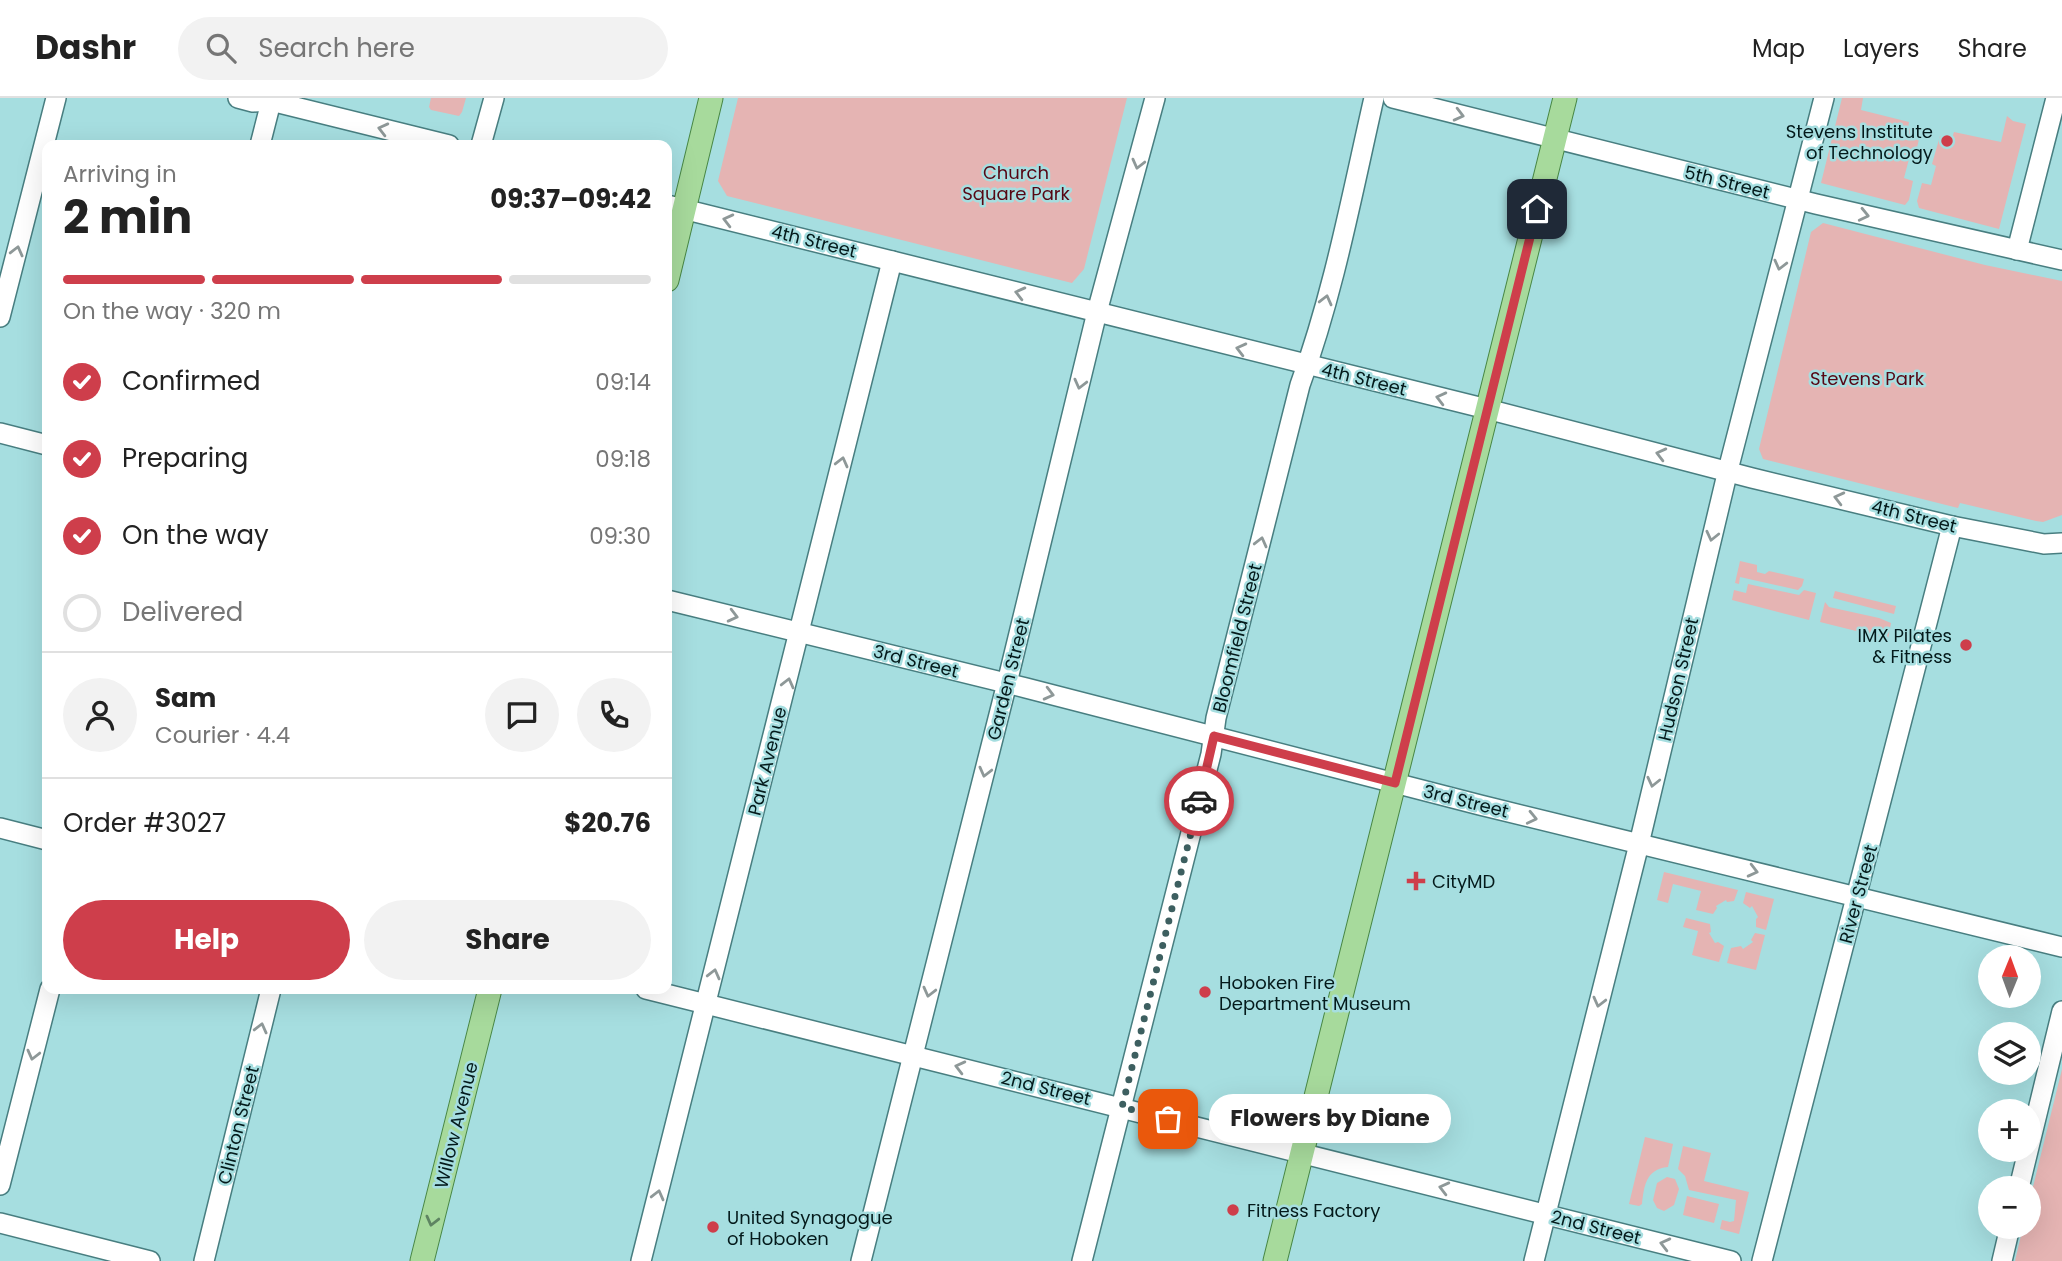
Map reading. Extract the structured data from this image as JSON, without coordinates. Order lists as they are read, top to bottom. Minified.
{"streets":{"main road":["Willow Avenue"],"street":["5th Street","4th Street","Bloomfield Street","3rd Street","Garden Street","Hudson Street","Park Avenue","River Street","2nd Street","Clinton Street"]},"crossings":[["5th Street","Hudson Street"],["4th Street","Bloomfield Street"],["4th Street","Garden Street"],["4th Street","Hudson Street"],["4th Street","Park Avenue"],["4th Street","River Street"],["Bloomfield Street","3rd Street"],["Bloomfield Street","2nd Street"],["3rd Street","Garden Street"],["3rd Street","Hudson Street"],["3rd Street","Park Avenue"],["3rd Street","River Street"],["Garden Street","2nd Street"],["Hudson Street","2nd Street"],["Park Avenue","2nd Street"]],"one_way":["5th Street","4th Street","Bloomfield Street","3rd Street","Garden Street","Hudson Street","Park Avenue","2nd Street","Clinton Street","Willow Avenue"],"parks":["Church Square Park","Stevens Park"],"places":{"other":["Stevens Institute of Technology","IMX Pilates & Fitness","Hoboken Fire Department Museum","Flowers by Diane","Fitness Factory","United Synagogue of Hoboken"],"health":["CityMD"]},"north":"top","page":{"header":"Dashr","search":"Search here","nav":["Map","Layers","Share"],"heading":["2 min","Arriving in","09:37–09:42"],"panel":["Sam","Courier · 4.4","Order #3027","$20.76"],"bar":"On the way · 320 m","list":[["Confirmed","09:14"],["Preparing","09:18"],["On the way","09:30"],"Delivered"],"buttons":["Help","Share"],"map_buttons":["+","−"],"bubble":"Flowers by Diane"}}
